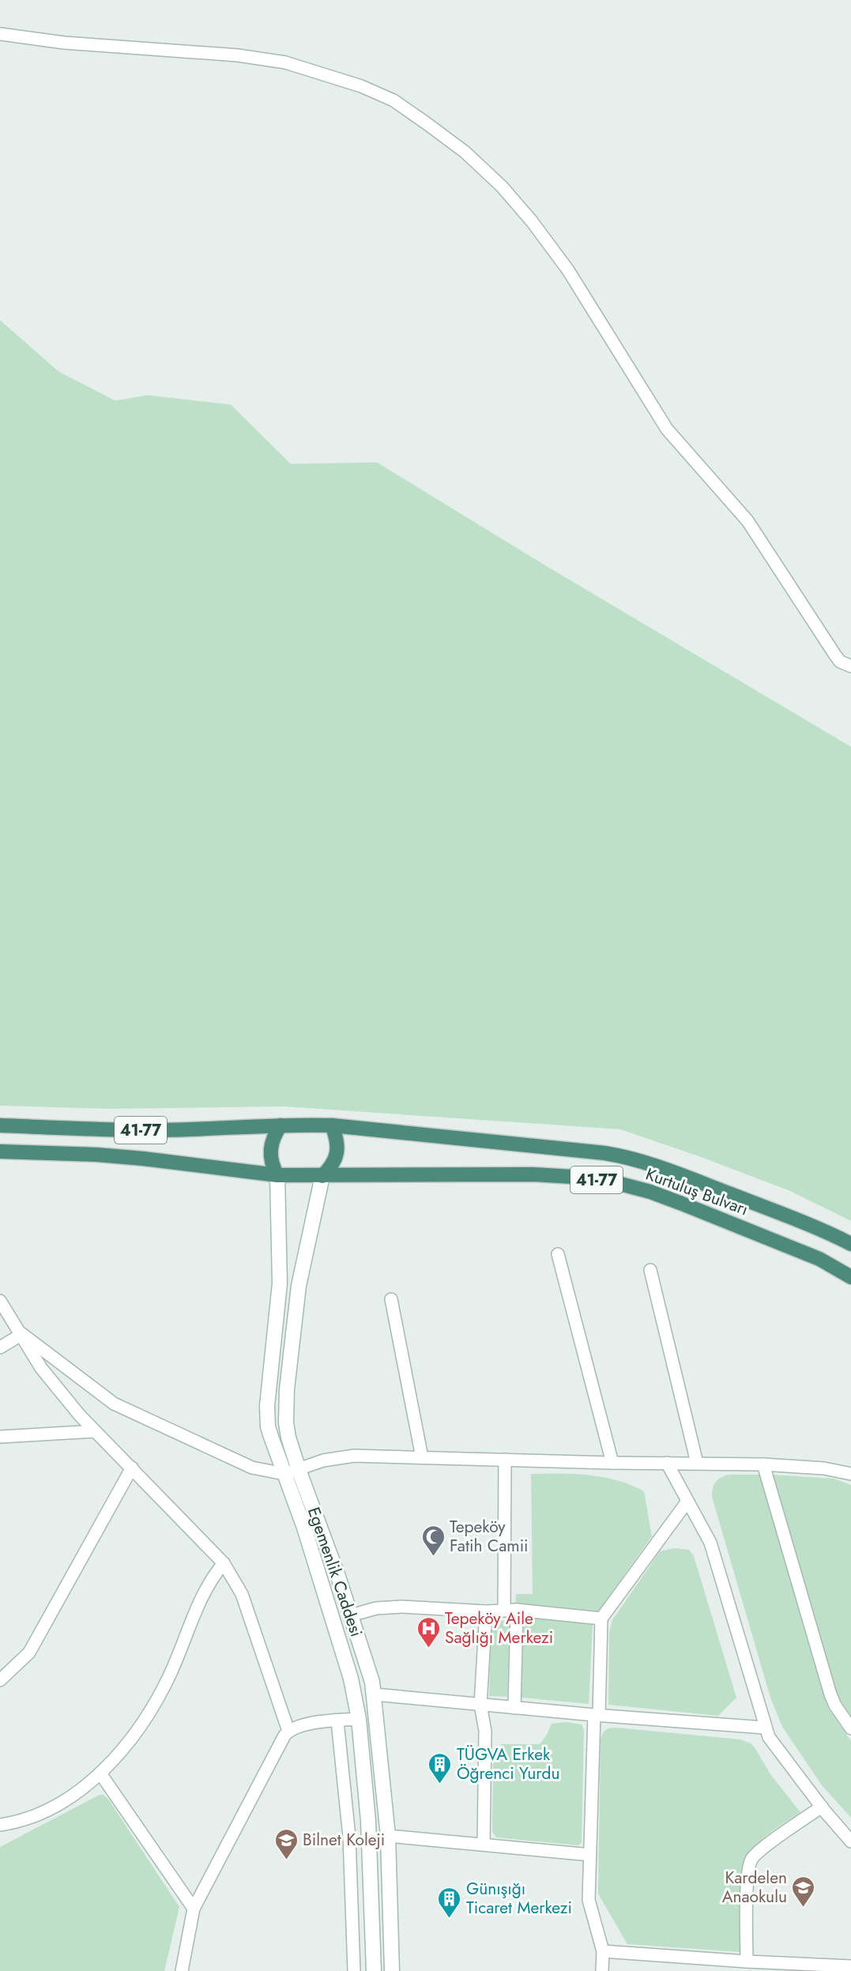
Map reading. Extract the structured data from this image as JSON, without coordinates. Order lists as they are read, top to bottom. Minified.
{"streets":{"highway":["41-77","Kurtuluş Bulvarı"],"main road":["Egemenlik Caddesi"]},"crossings":[["41-77","Kurtuluş Bulvarı"],["41-77","Egemenlik Caddesi"],["Kurtuluş Bulvarı","Egemenlik Caddesi"]],"places":{"mosque":["Tepeköy Fatih Camii"],"hospital":["Tepeköy Aile Sağlığı Merkezi"],"building":["TÜGVA Erkek Öğrenci Yurdu","Günışığı Ticaret Merkezi"],"school or university":["Bilnet Koleji","Kardelen Anaokulu"]}}
